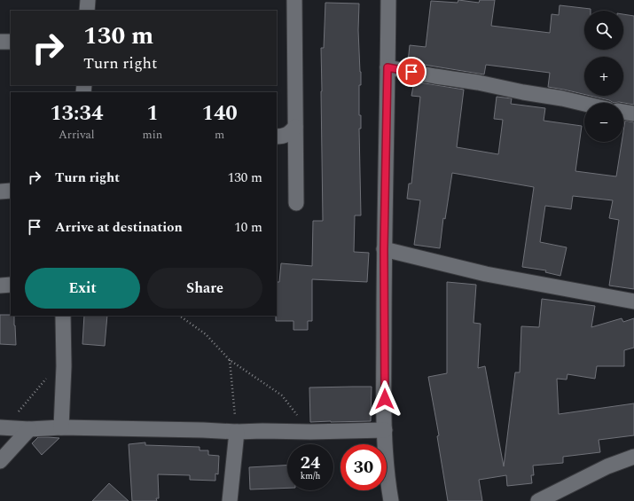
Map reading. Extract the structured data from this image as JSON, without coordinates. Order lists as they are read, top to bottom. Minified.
{"page":{"map_buttons":["+","−"],"turn":["130 m","Turn right"],"eta":["13:34","Arrival","1","min","140","m"],"list":[{"name":"Turn right","value":"130 m"},{"name":"Arrive at destination","value":"10 m"}],"buttons":["Exit","Share"],"speed":"24 km/h","limit":"30"}}
